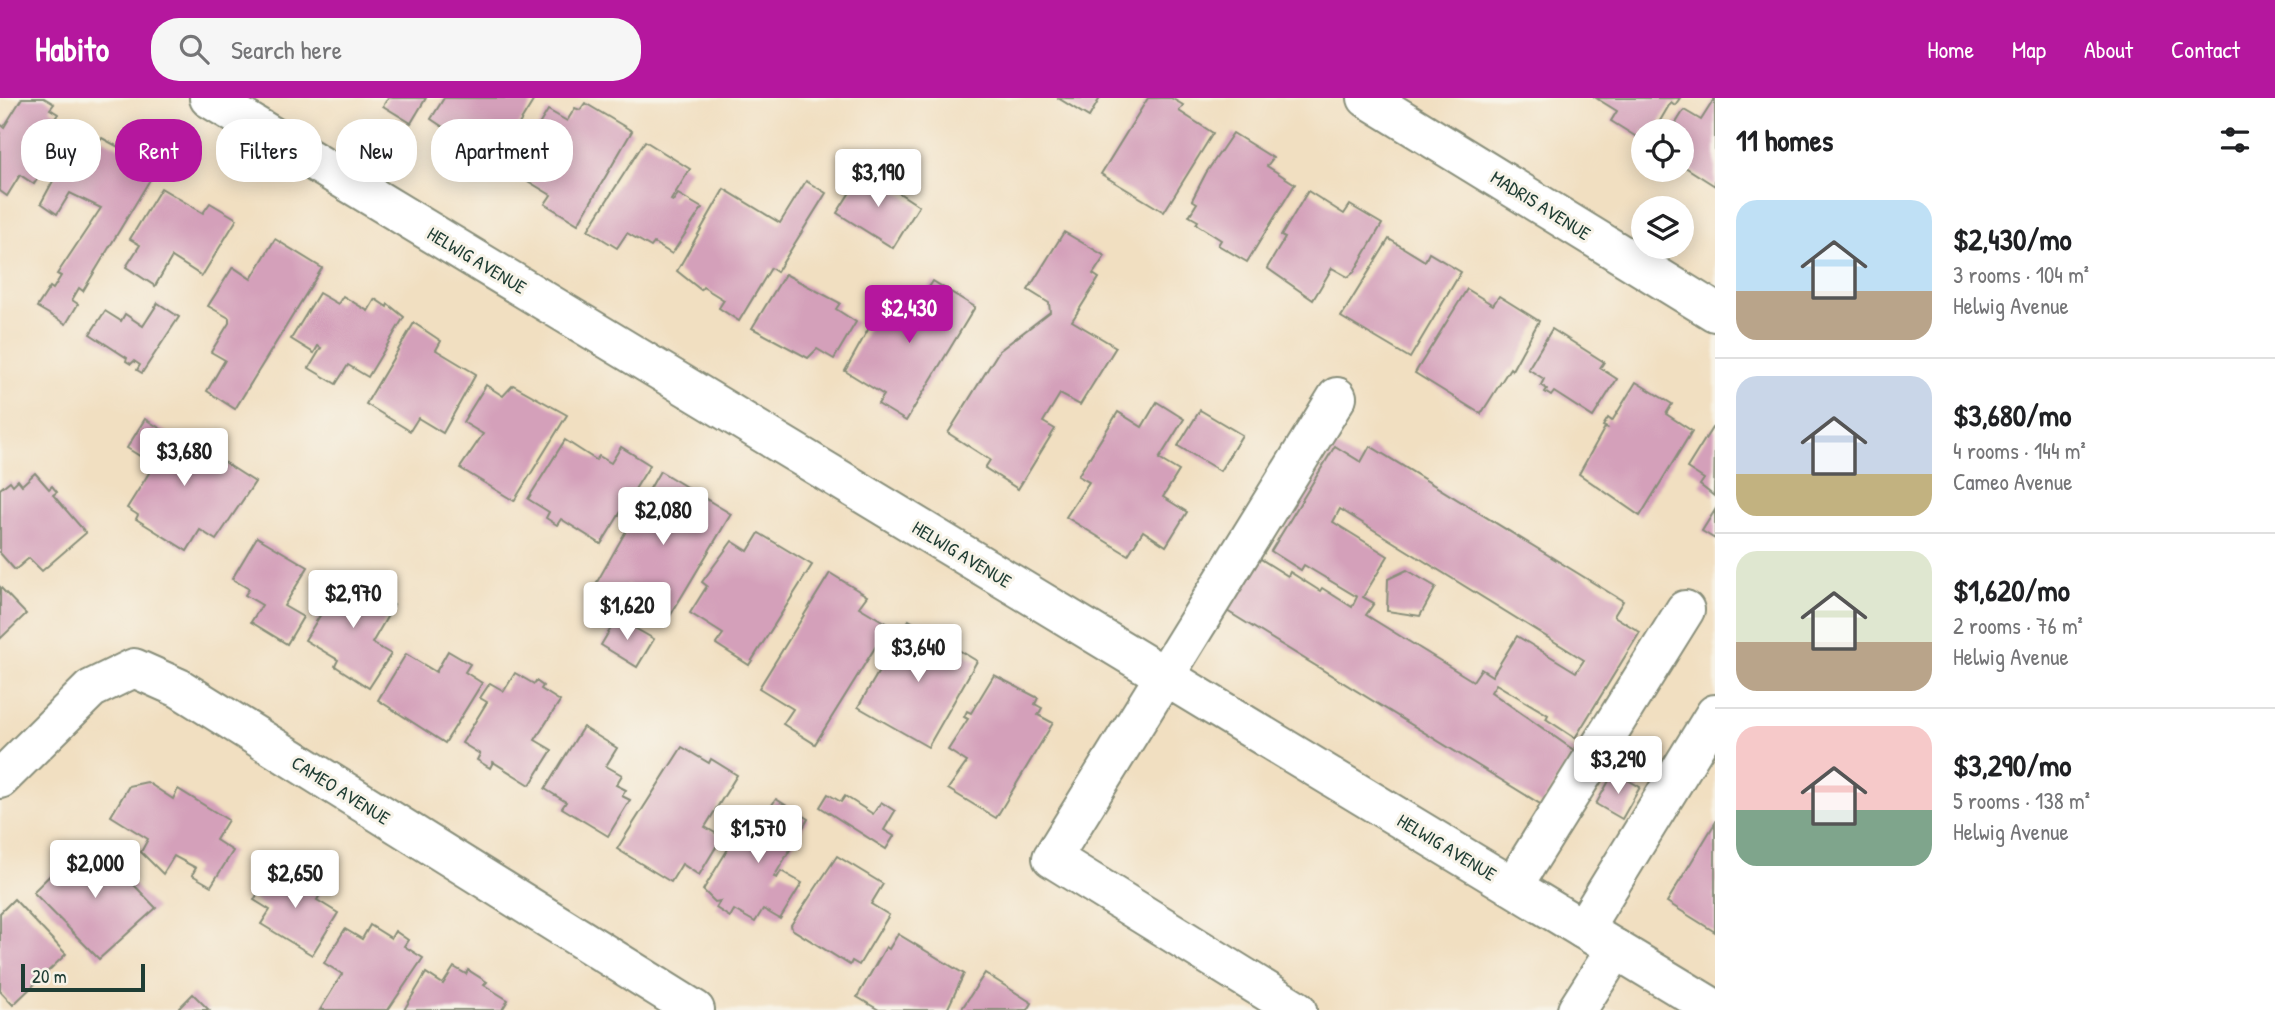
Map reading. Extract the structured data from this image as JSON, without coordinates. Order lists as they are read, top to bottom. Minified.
{"streets":{"street":["MADRIS AVENUE","HELWIG AVENUE","CAMEO AVENUE"]},"scale_bar":"20 m","page":{"header":"Habito","search":"Search here","nav":["Home","Map","About","Contact"],"heading":"11 homes","chip":["Buy","Rent","Filters","New","Apartment"],"price":["$3,190","$2,430","$3,680","$2,080","$2,970","$1,620","$3,640","$3,290","$1,570","$2,000","$2,650"],"list":[{"name":"$2,430/mo","note":"3 rooms · 104 m² · Helwig Avenue"},{"name":"$3,680/mo","note":"4 rooms · 144 m² · Cameo Avenue"},{"name":"$1,620/mo","note":"2 rooms · 76 m² · Helwig Avenue"},{"name":"$3,290/mo","note":"5 rooms · 138 m² · Helwig Avenue"}],"scale":"20 m"}}
